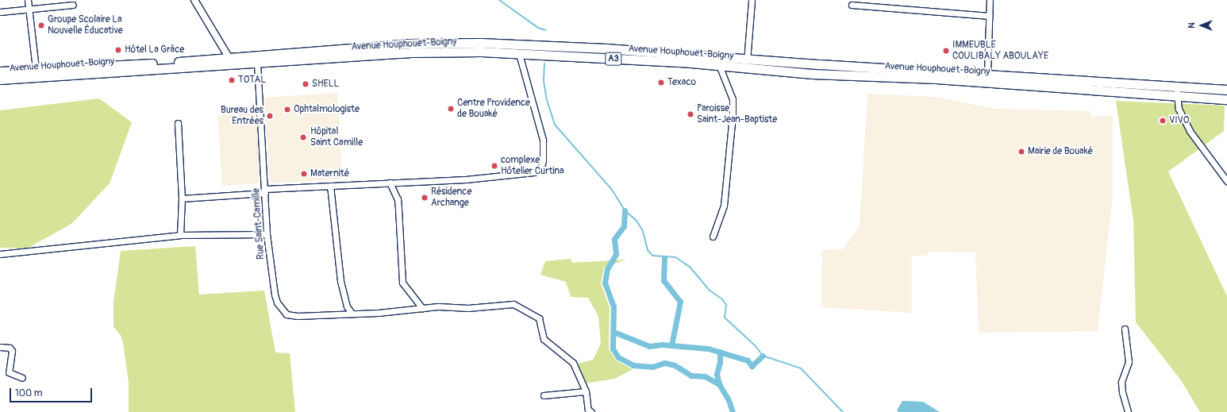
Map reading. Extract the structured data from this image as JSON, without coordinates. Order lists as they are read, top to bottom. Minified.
{"streets":{"highway":["Avenue Houphouët-Boigny","A3"],"street":["Rue Saint-Camille"]},"crossings":[["Avenue Houphouët-Boigny","Rue Saint-Camille"]],"places":["Groupe Scolaire La Nouvelle Éducative","Hôtel La Grâce","IMMEUBLE COULIBALY ABOULAYE","TOTAL","Texaco","SHELL","Centre Providence de Bouaké","Ophtalmologiste","Paroisse Saint-Jean-Baptiste","Bureau des Entrées","VIVO","Hôpital Saint Camille","Mairie de Bouaké","complexe Hôtelier Curtina","Maternité","Résidence Archange"],"scale_bar":"100 m","north":"left"}
